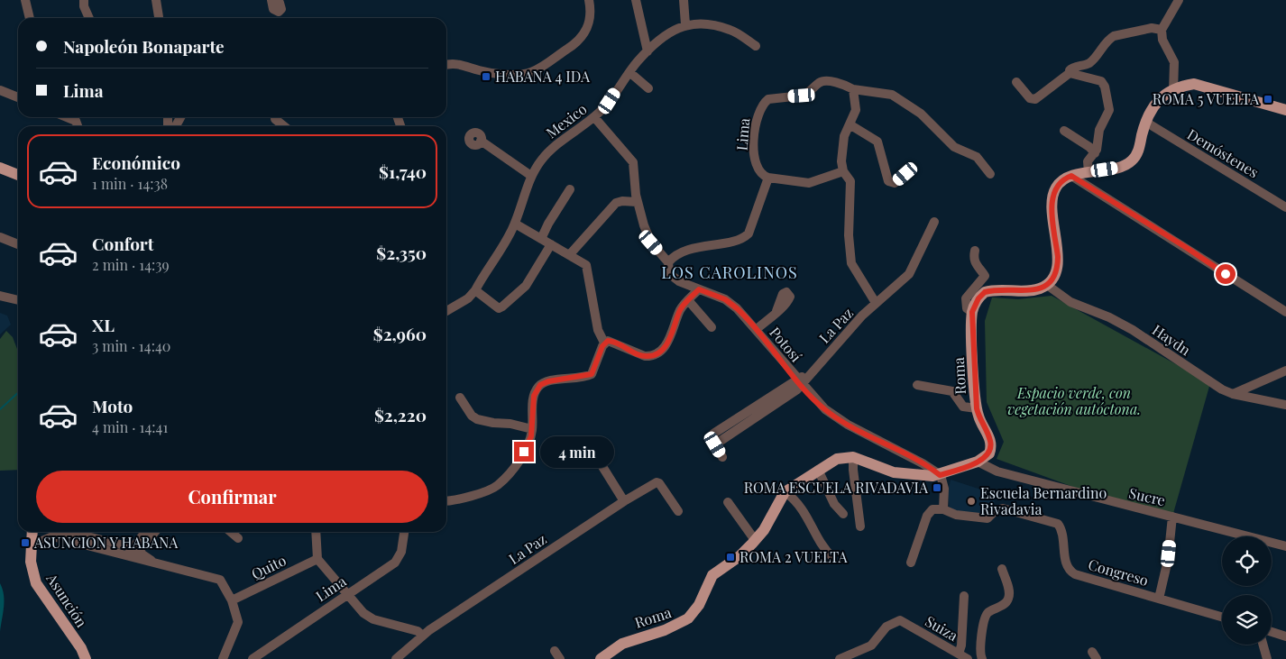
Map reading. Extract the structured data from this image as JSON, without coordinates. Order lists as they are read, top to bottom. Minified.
{"streets":{"main road":["Roma","Asunción"],"street":["Mexico","Lima","Demóstenes","La Paz","Haydn","Potosí","Sucre","Quito","Congreso","Suiza"]},"crossings":[["Mexico","Potosí"],["La Paz","Potosí"],["Roma","Sucre"]],"districts":["LOS CAROLINOS"],"parks":["Espacio verde, con vegetación autóctona."],"places":{"transit":["HABANA 4 IDA","ROMA 5 VUELTA","ROMA ESCUELA RIVADAVIA","ASUNCION Y HABANA","ROMA 2 VUELTA"],"other":["Escuela Bernardino Rivadavia"]},"page":{"banner":["Napoleón Bonaparte","Lima"],"list":[{"name":"Económico","note":"1 min · 14:38","value":"$1,740"},{"name":"Confort","note":"2 min · 14:39","value":"$2,350"},{"name":"XL","note":"3 min · 14:40","value":"$2,960"},{"name":"Moto","note":"4 min · 14:41","value":"$2,220"}],"bubble":"4 min","buttons":"Confirmar"}}
